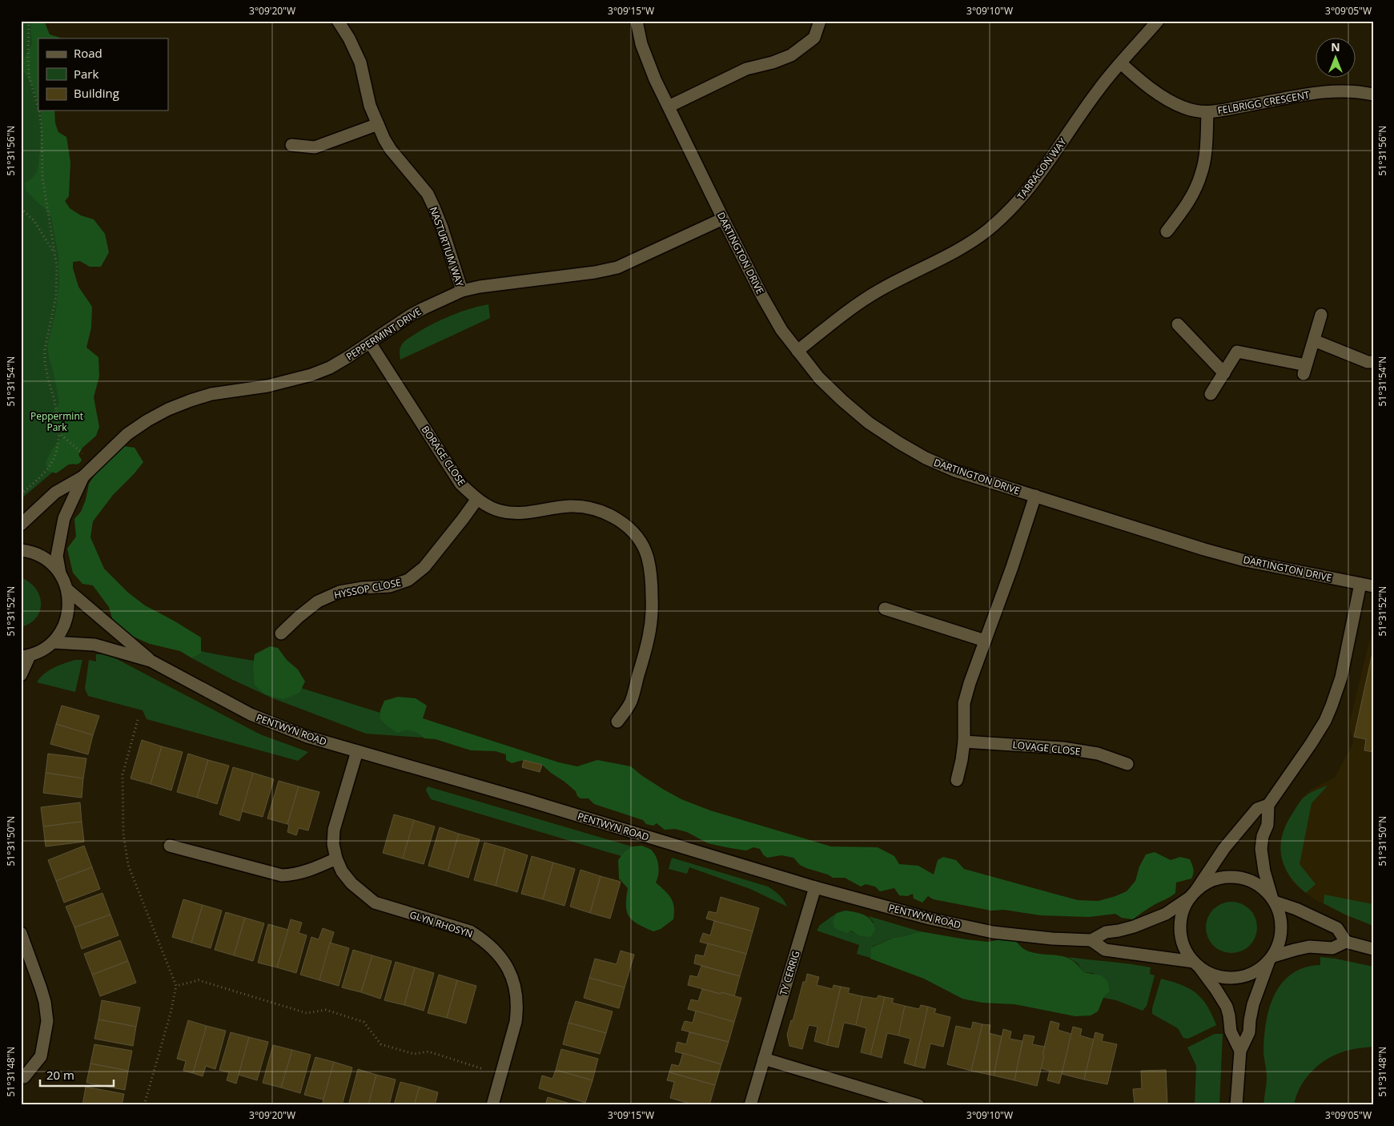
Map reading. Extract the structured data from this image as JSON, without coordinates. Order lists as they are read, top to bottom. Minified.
{"streets":{"street":["FELBRIGG CRESCENT","TARRAGON WAY","NASTURTIUM WAY","DARTINGTON DRIVE","PEPPERMINT DRIVE","BORAGE CLOSE","HYSSOP CLOSE","PENTWYN ROAD","LOVAGE CLOSE","GLYN RHOSYN","TY CERRIG"]},"crossings":[["FELBRIGG CRESCENT","TARRAGON WAY"],["TARRAGON WAY","DARTINGTON DRIVE"],["NASTURTIUM WAY","PEPPERMINT DRIVE"],["DARTINGTON DRIVE","PEPPERMINT DRIVE"],["PEPPERMINT DRIVE","BORAGE CLOSE"],["BORAGE CLOSE","HYSSOP CLOSE"],["PENTWYN ROAD","GLYN RHOSYN"],["PENTWYN ROAD","TY CERRIG"]],"parks":["Peppermint Park"],"legend":["Road","Park","Building"],"scale_bar":"20 m","north":"top","coordinates":["3°09'20\"W","3°09'15\"W","3°09'10\"W","3°09'05\"W","51°31'56\"N","51°31'54\"N","51°31'52\"N","51°31'50\"N","51°31'48\"N"]}
